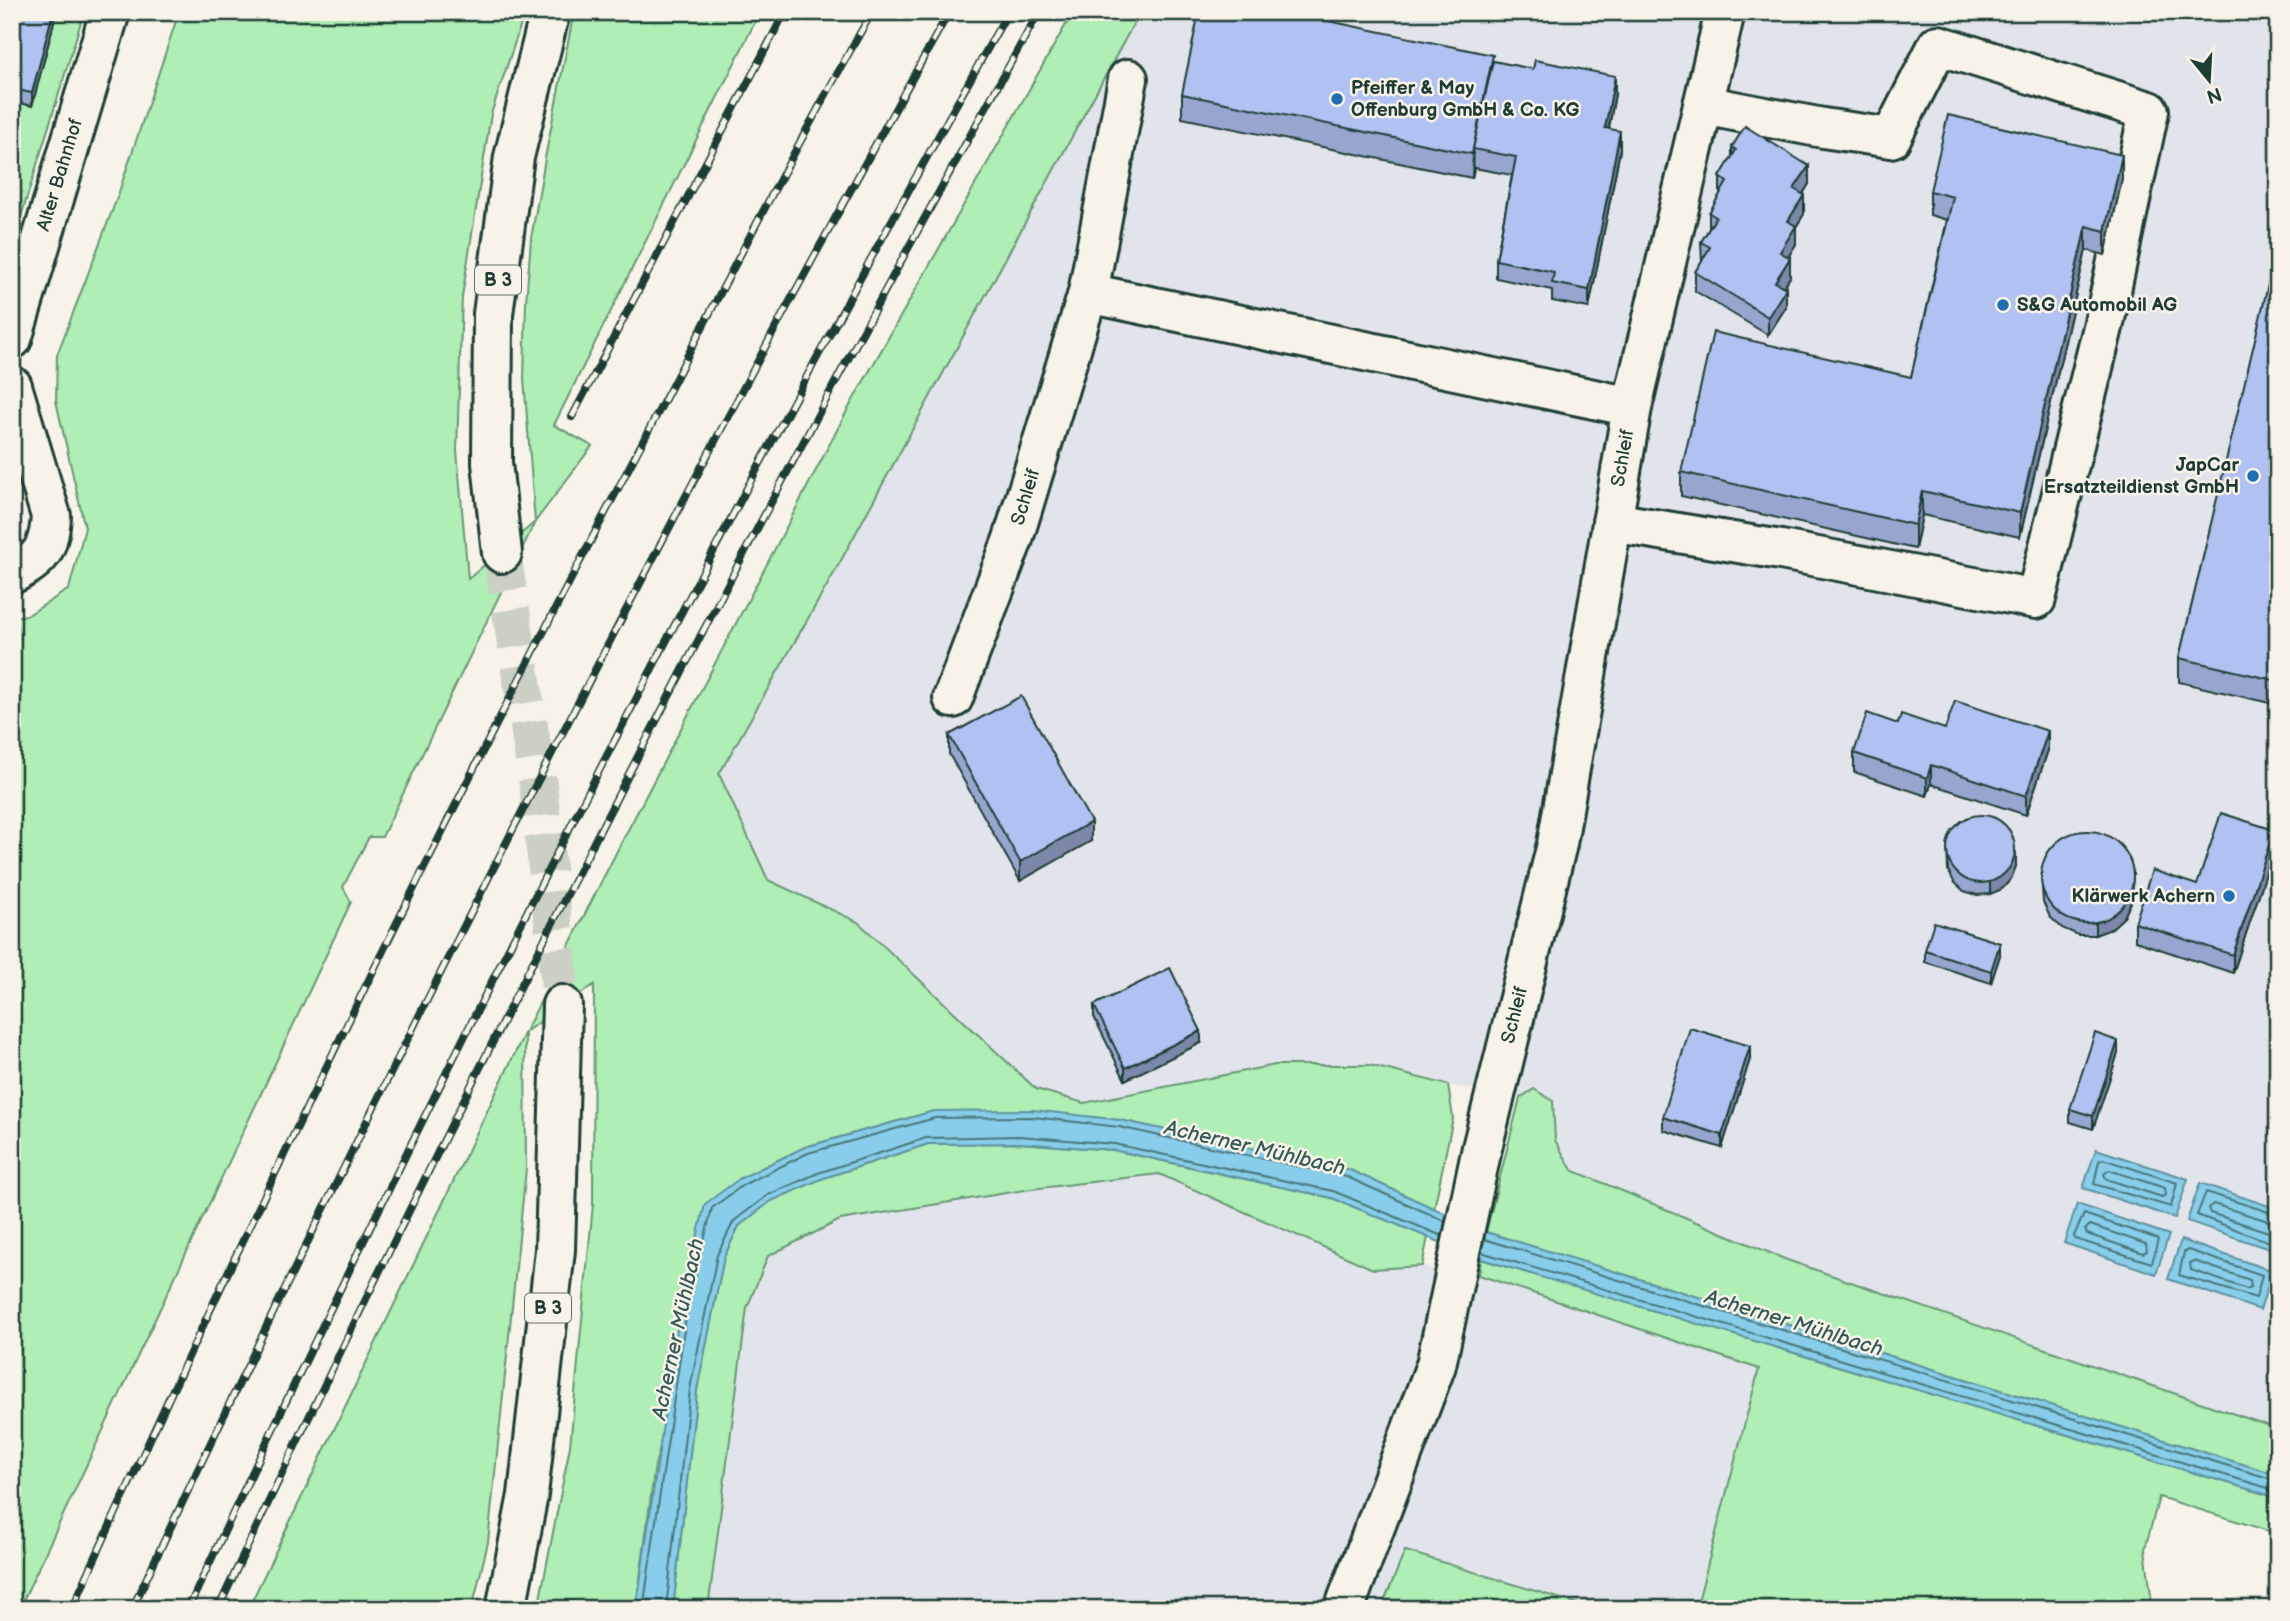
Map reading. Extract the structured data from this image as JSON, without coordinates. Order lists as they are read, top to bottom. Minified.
{"streets":{"street":["Alter Bahnhof","B 3","Schleif"]},"water":["Acherner Mühlbach"],"places":["Pfeiffer & May Offenburg GmbH & Co. KG","S&G Automobil AG","JapCar Ersatzteildienst GmbH","Klärwerk Achern"],"north":"bottom"}
